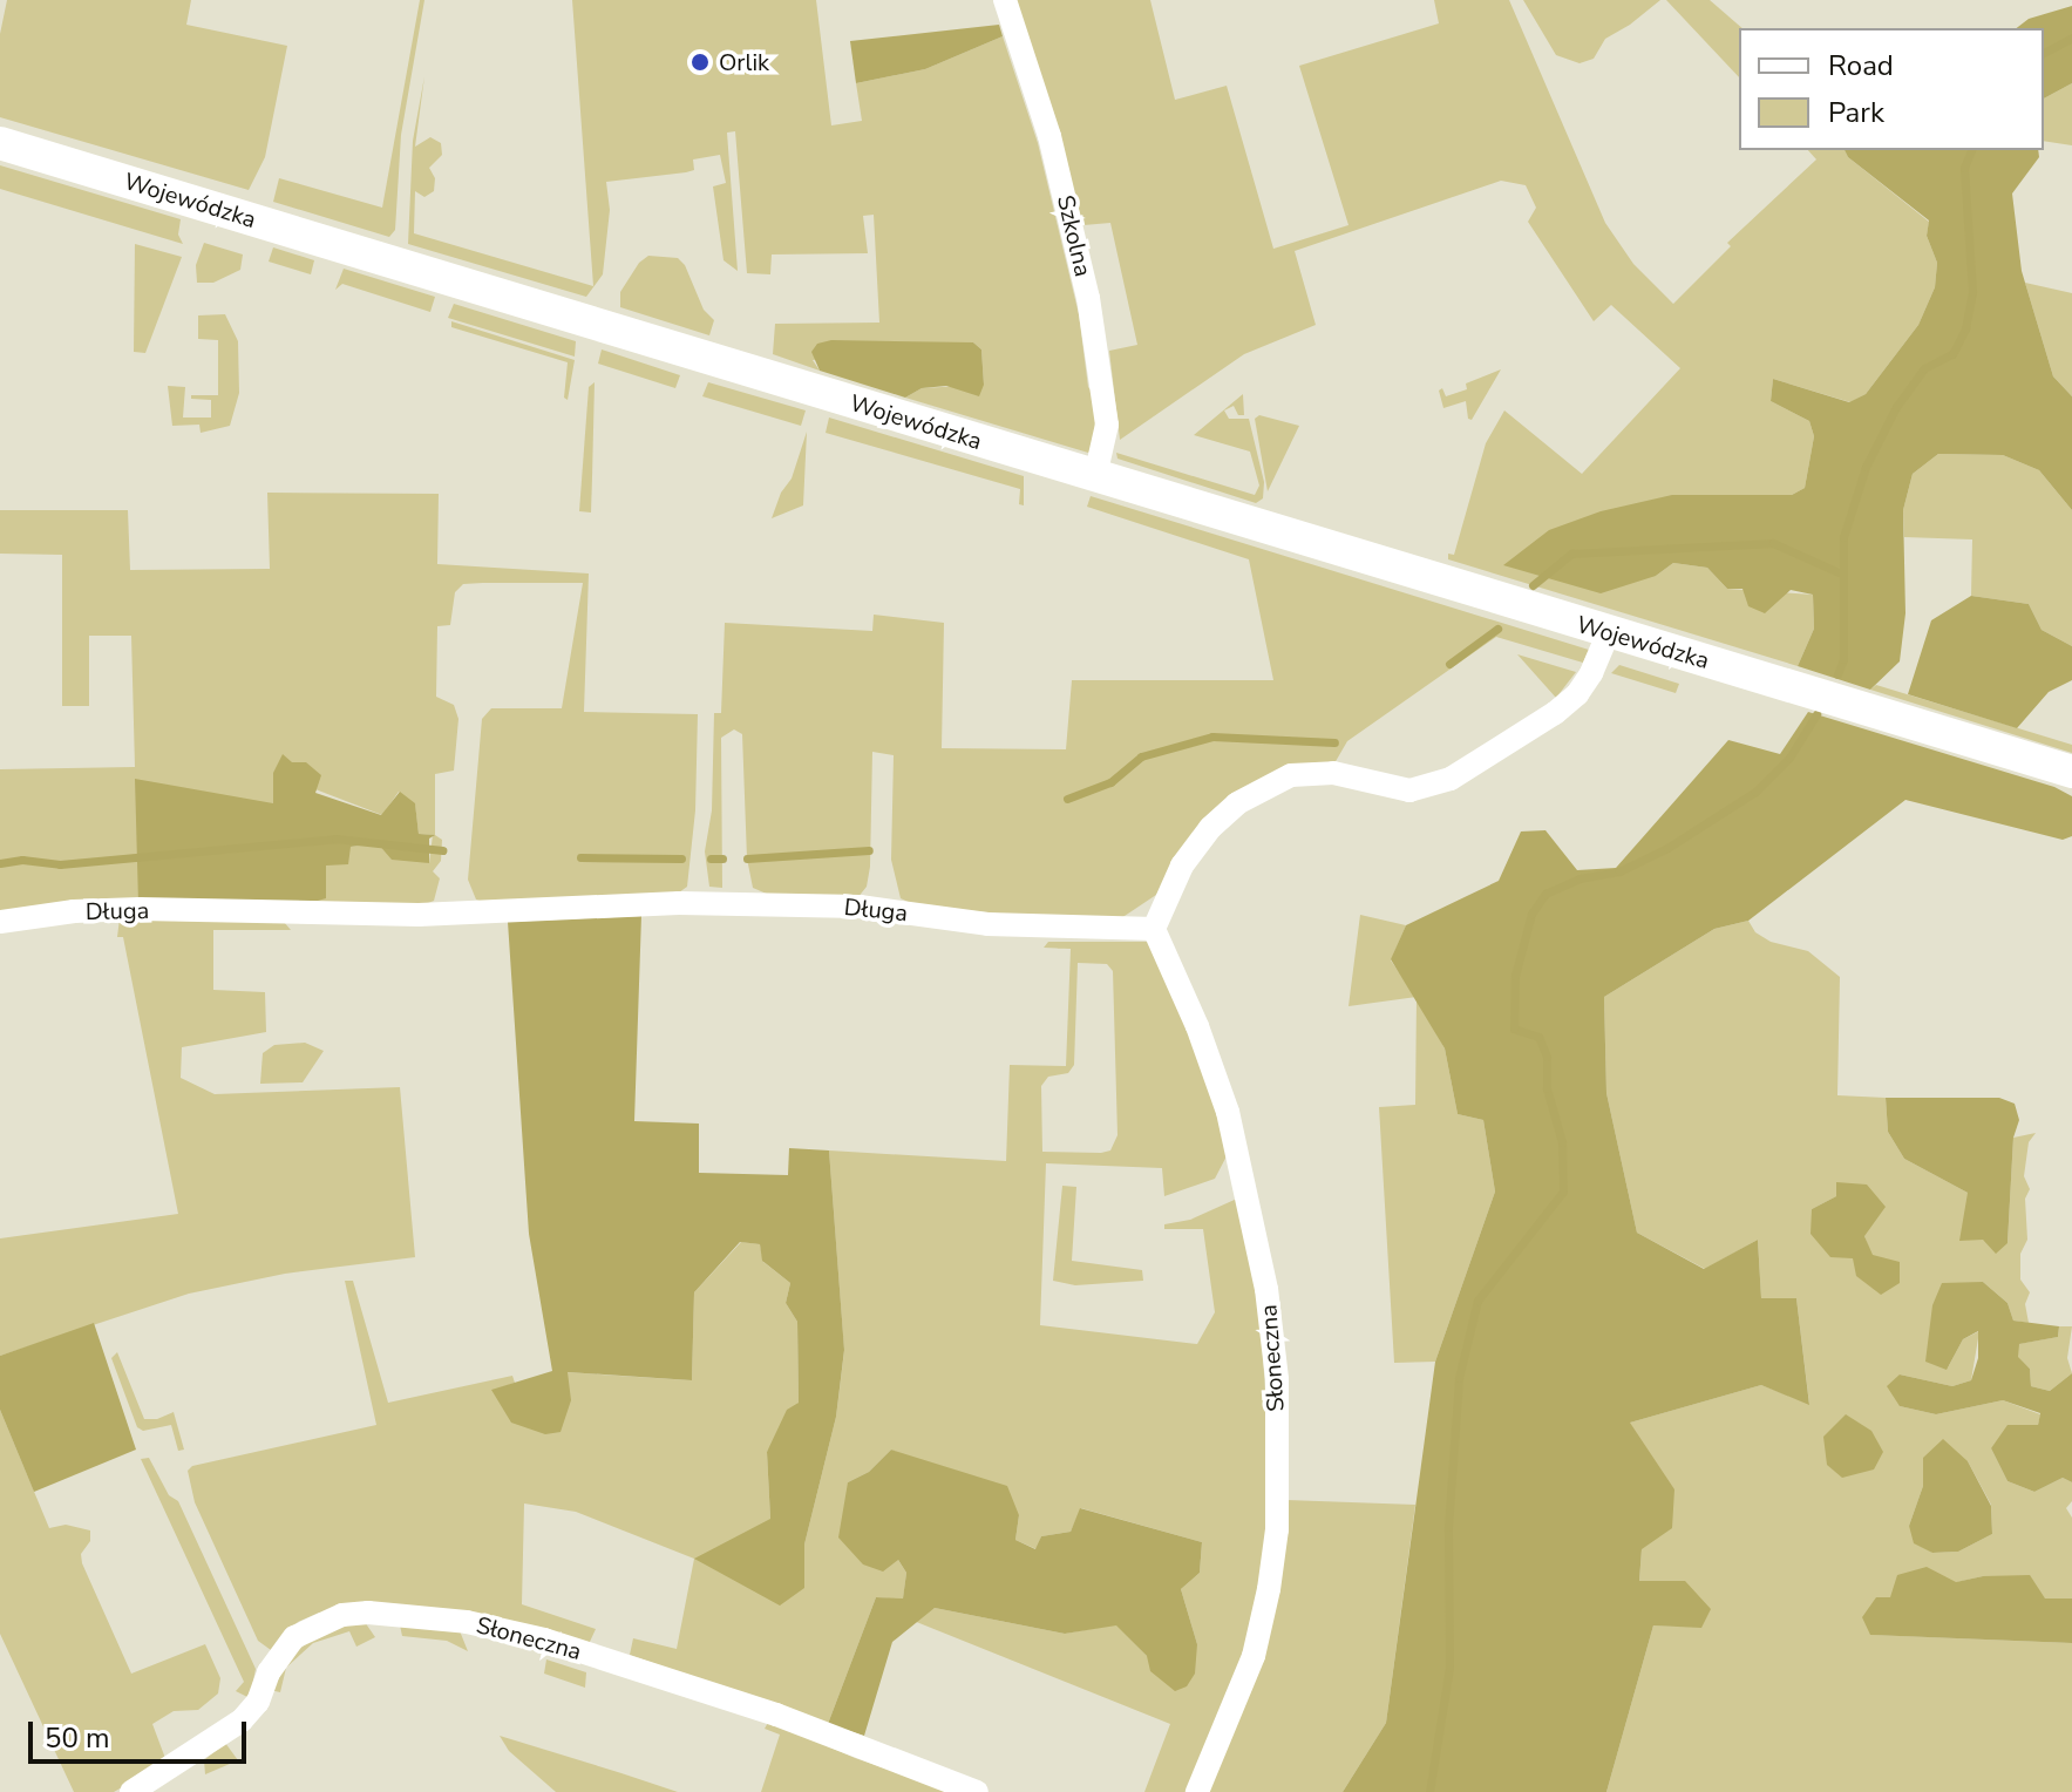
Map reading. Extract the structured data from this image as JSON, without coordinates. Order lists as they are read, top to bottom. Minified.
{"streets":{"main road":["Wojewódzka"],"street":["Szkolna","Długa","Słoneczna"]},"crossings":[["Wojewódzka","Szkolna"],["Długa","Słoneczna"]],"places":["Orlik"],"legend":["Road","Park"],"scale_bar":"50 m"}
